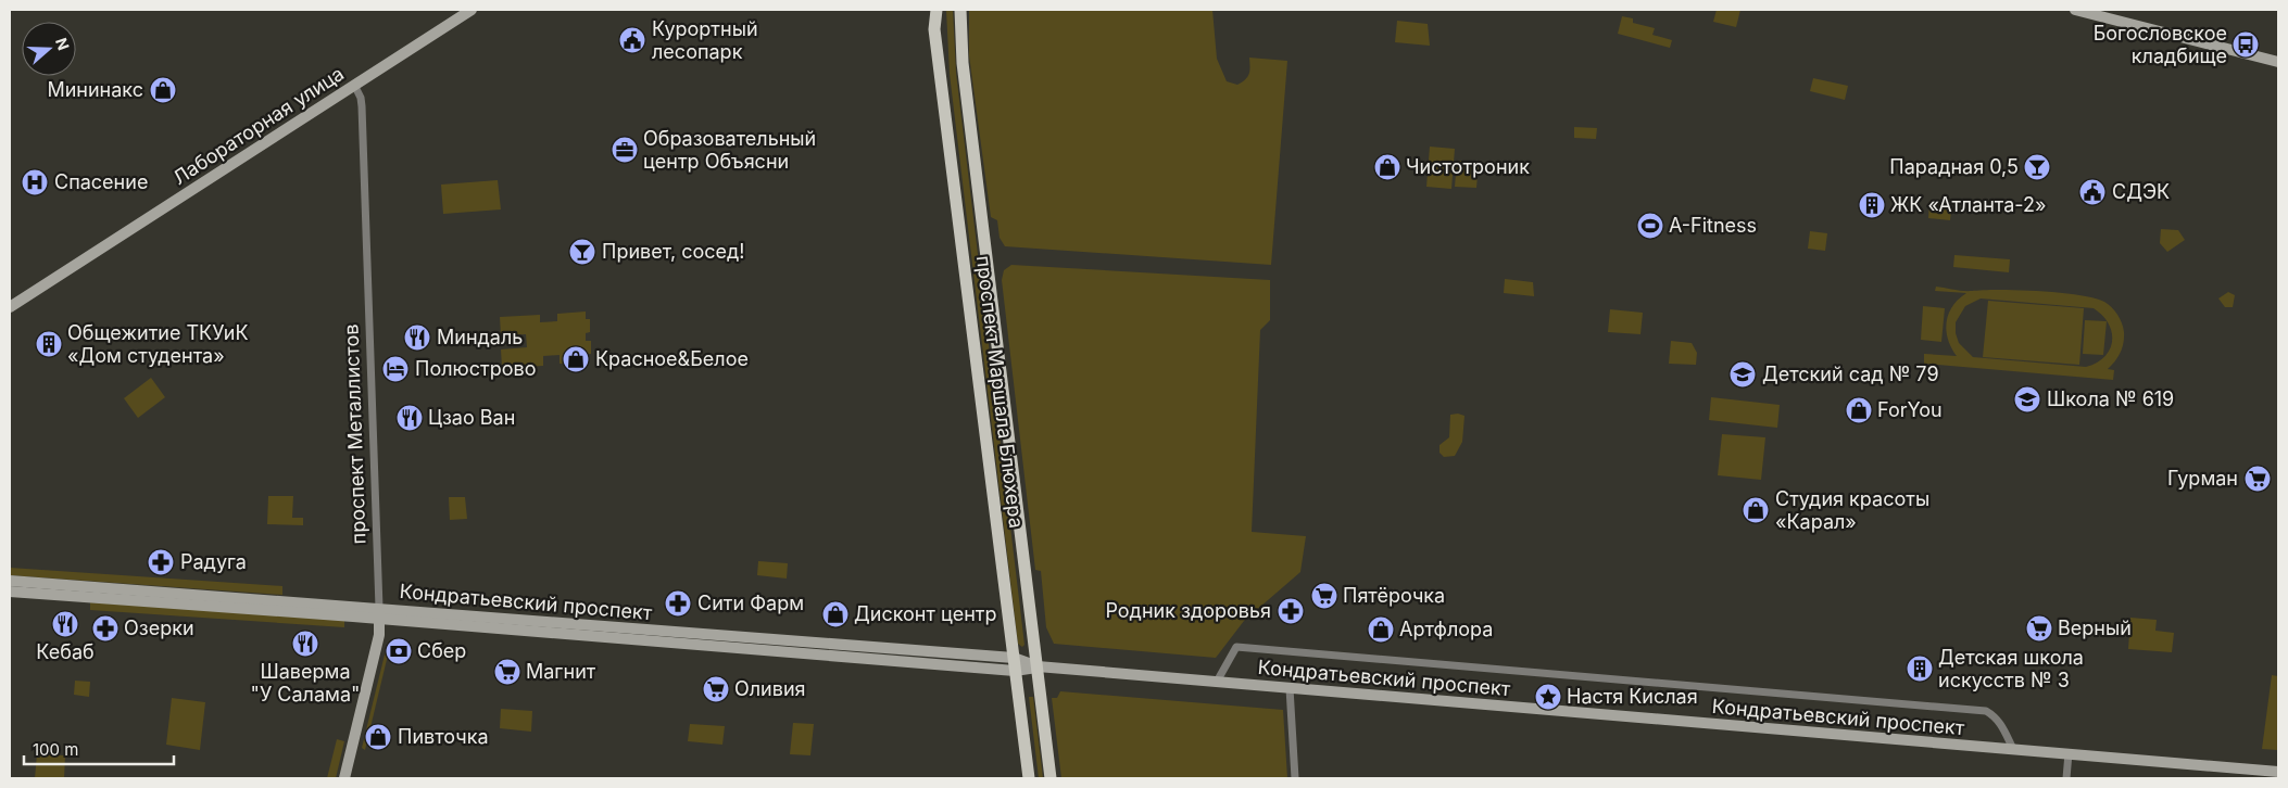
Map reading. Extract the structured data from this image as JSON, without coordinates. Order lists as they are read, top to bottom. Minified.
{"streets":{"main road":["проспект Маршала Блюхера"],"street":["Лабораторная улица","проспект Металлистов","Кондратьевский проспект"]},"crossings":[["Лабораторная улица","проспект Металлистов"],["проспект Маршала Блюхера","Кондратьевский проспект"],["проспект Металлистов","Кондратьевский проспект"]],"places":{"public building":["Курортный лесопарк","СДЭК"],"bus stop":["Богословское кладбище"],"shop":["Мининакс","Чистотроник","Красное&Белое","ForYou","Студия красоты «Карал»","Дисконт центр","Артфлора","Пивточка"],"office":["Образовательный центр Объясни"],"bar":["Парадная 0,5","Привет, сосед!"],"hospital":["Спасение"],"building":["ЖК «Атланта-2»","Общежитие ТКУиК «Дом студента»","Детская школа искусств № 3"],"sports":["A-Fitness"],"restaurant":["Миндаль","Цзао Ван","Кебаб","Шаверма \"У Салама\""],"hotel":["Полюстрово"],"school or university":["Детский сад № 79","Школа № 619"],"supermarket":["Гурман","Пятёрочка","Верный","Магнит","Оливия"],"pharmacy":["Радуга","Сити Фарм","Родник здоровья","Озерки"],"bank":["Сбер"],"place":["Настя Кислая"]},"scale_bar":"100 m","north":"right"}
